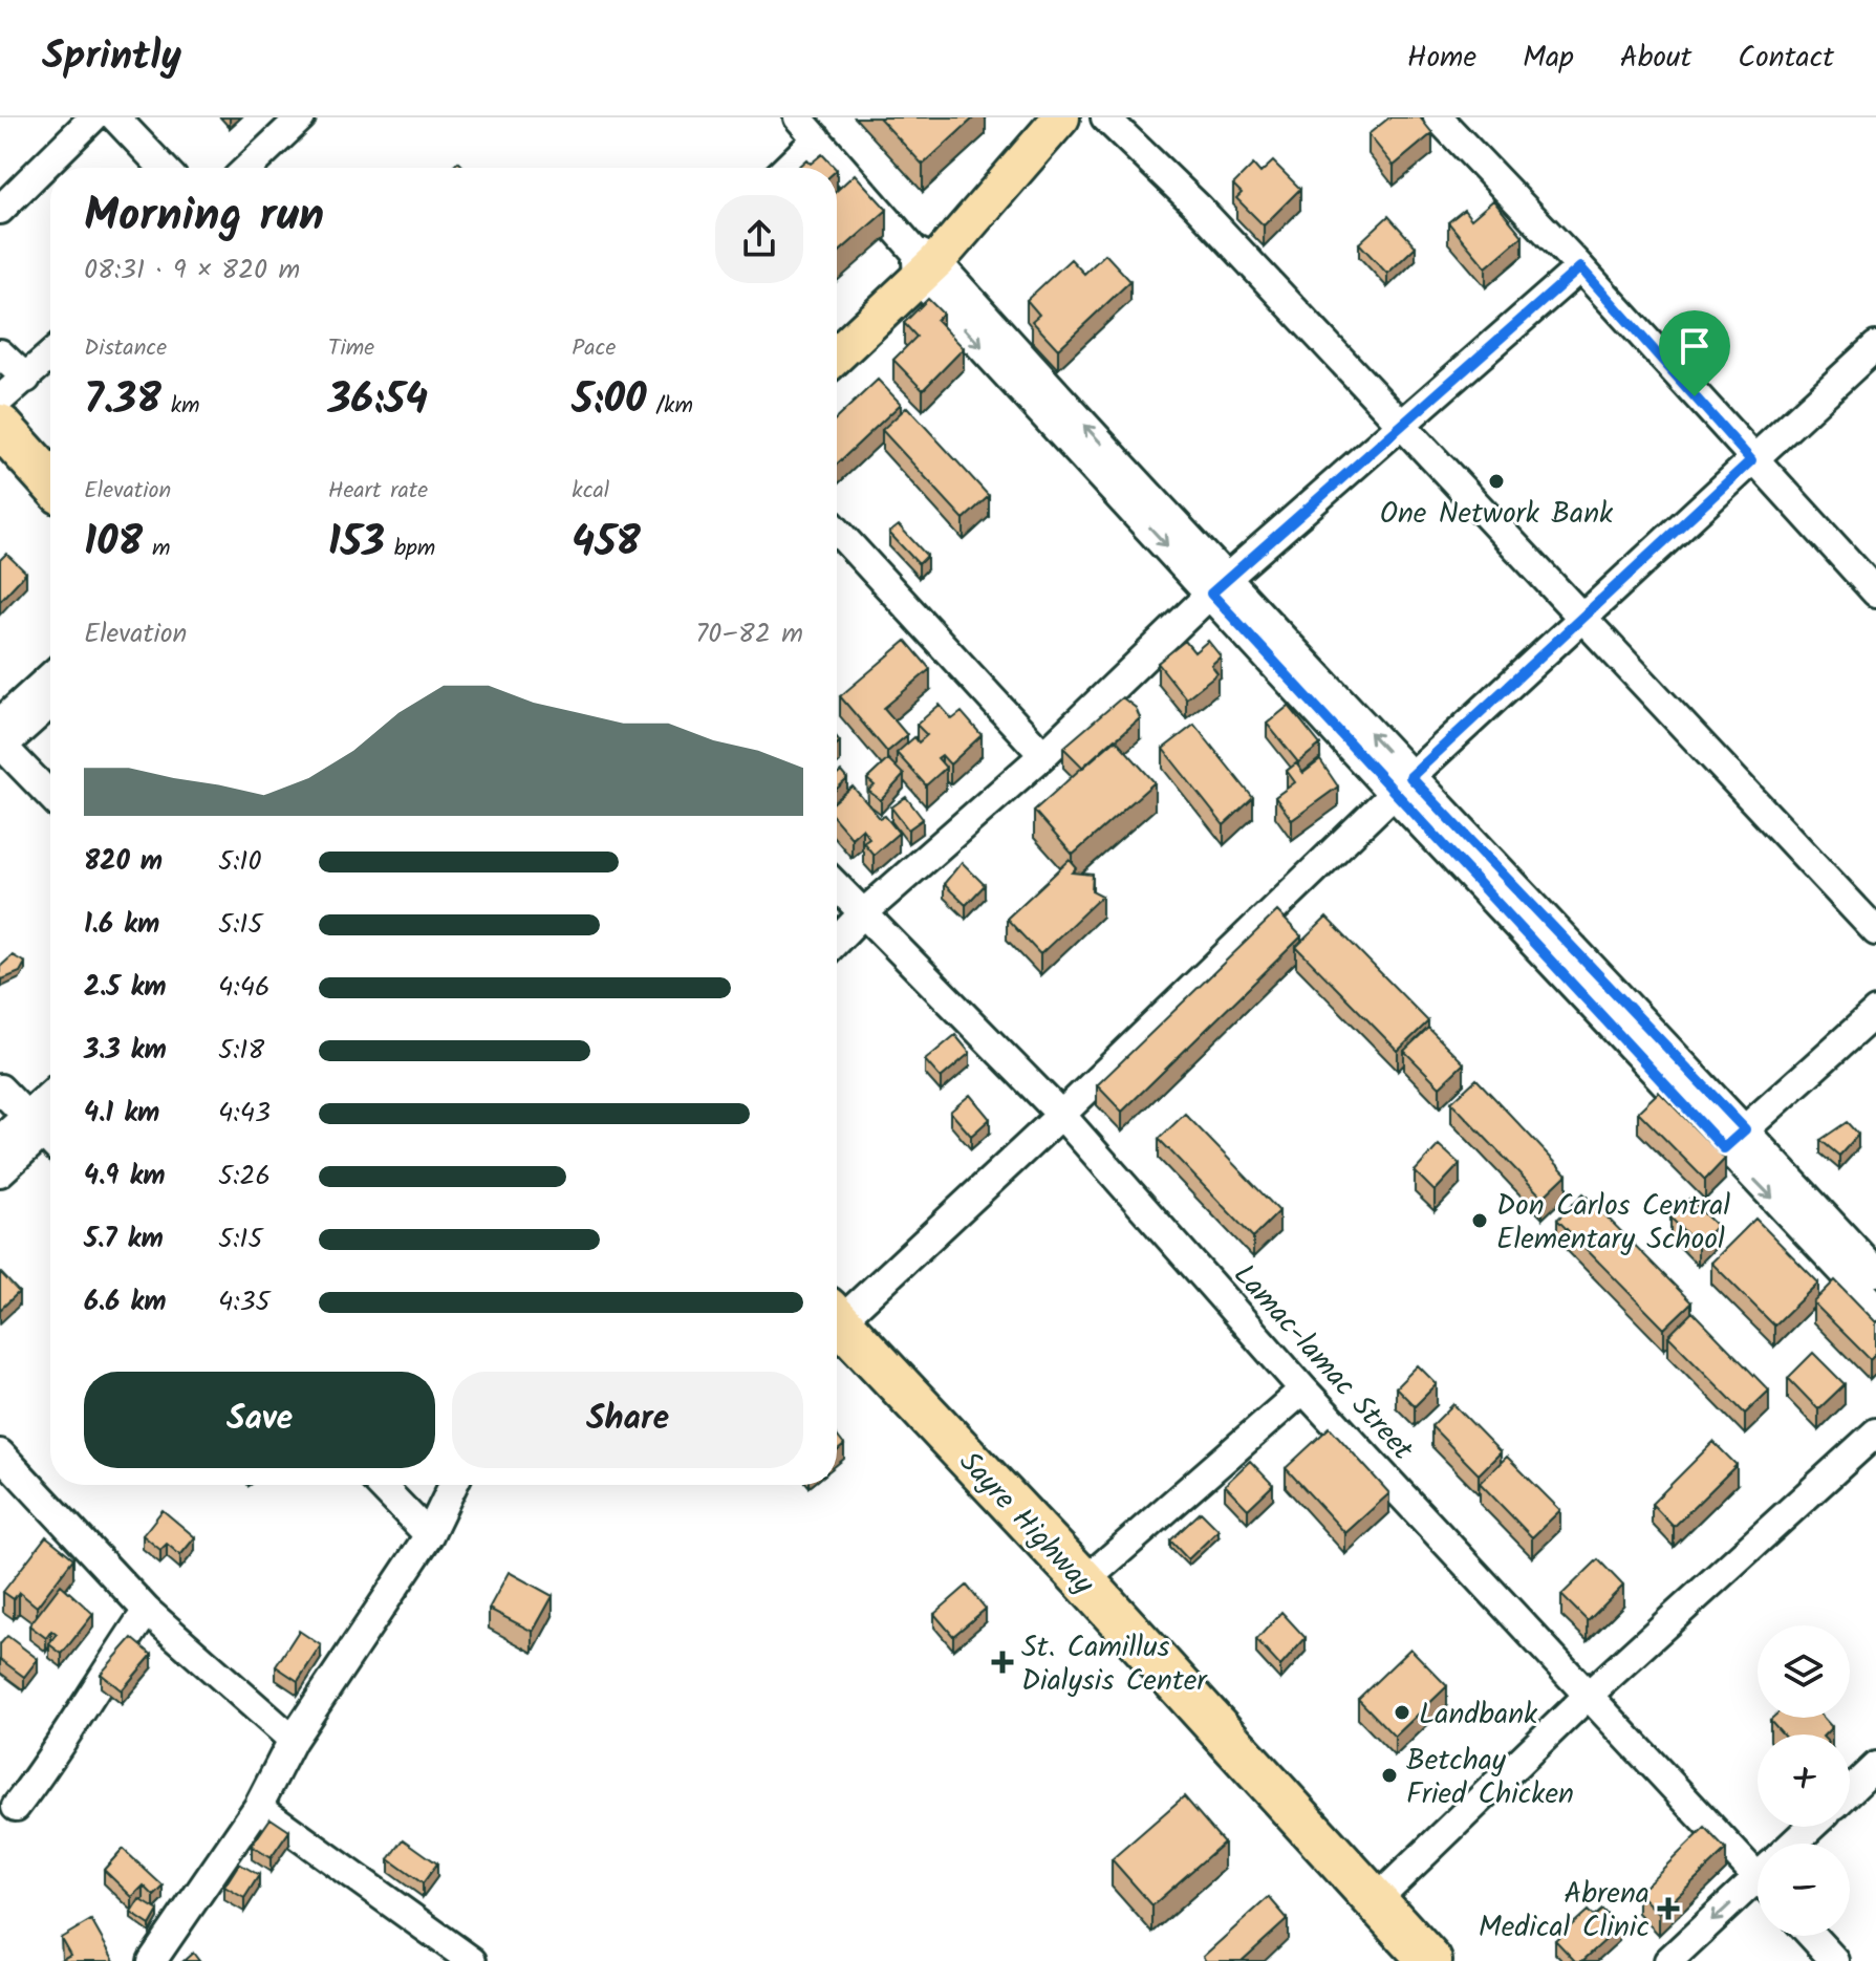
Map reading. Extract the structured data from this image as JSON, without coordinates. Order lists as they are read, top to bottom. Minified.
{"streets":{"highway":["Sayre Highway"],"street":["Lamac-lamac Street"]},"places":{"other":["One Network Bank","Don Carlos Central Elementary School","Landbank","Betchay Fried Chicken"],"health":["St. Camillus Dialysis Center","Abrena Medical Clinic"]},"page":{"header":"Sprintly","nav":["Home","Map","About","Contact"],"heading":["Morning run","08:31 · 9 × 820 m"],"stats":[["Distance","7.38 km"],["Time","36:54"],["Pace","5:00 /km"],["Elevation","108 m"],["Heart rate","153 bpm"],["kcal","458"]],"chart":["Elevation","70–82 m"],"list":[{"name":"820 m","note":"5:10"},{"name":"1.6 km","note":"5:15"},{"name":"2.5 km","note":"4:46"},{"name":"3.3 km","note":"5:18"},{"name":"4.1 km","note":"4:43"},{"name":"4.9 km","note":"5:26"},{"name":"5.7 km","note":"5:15"},{"name":"6.6 km","note":"4:35"}],"buttons":["Save","Share"],"map_buttons":["+","−"]}}
